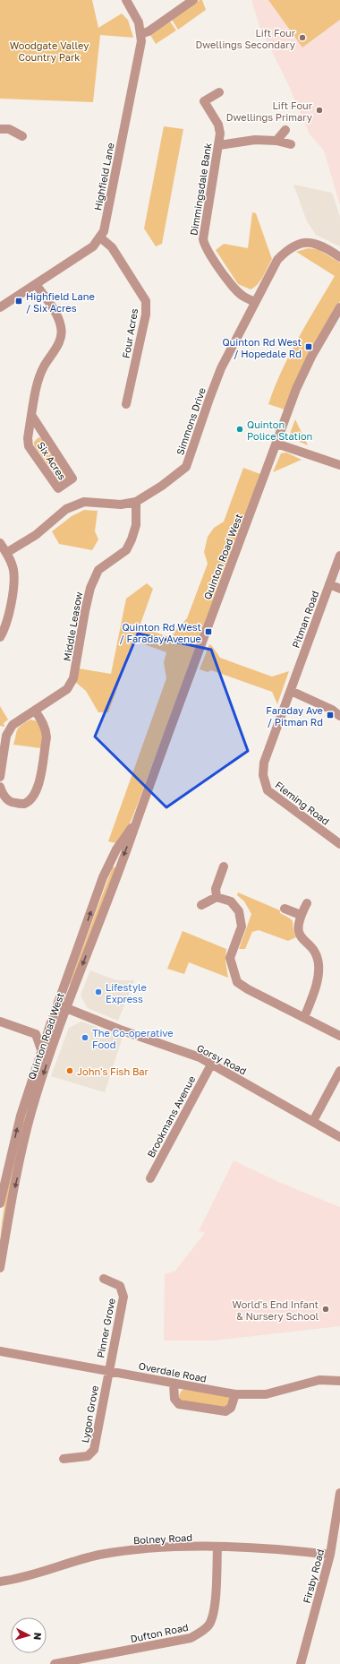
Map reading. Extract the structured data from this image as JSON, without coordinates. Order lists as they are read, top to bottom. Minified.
{"streets":{"street":["Highfield Lane","Dimmingsdale Bank","Four Acres","Simmons Drive","Six Acres","Quinton Road West","Pitman Road","Middle Leasow","Fleming Road","Gorsy Road","Brookmans Avenue","Pinner Grove","Overdale Road","Lygon Grove","Bolney Road","Firsby Road","Dufton Road"]},"crossings":[["Highfield Lane","Four Acres"],["Highfield Lane","Six Acres"],["Dimmingsdale Bank","Simmons Drive"],["Simmons Drive","Middle Leasow"],["Quinton Road West","Gorsy Road"],["Pitman Road","Fleming Road"],["Gorsy Road","Brookmans Avenue"],["Pinner Grove","Overdale Road"],["Pinner Grove","Lygon Grove"],["Overdale Road","Lygon Grove"],["Bolney Road","Firsby Road"],["Bolney Road","Dufton Road"]],"parks":["Woodgate Valley Country Park"],"places":{"other":["Lift Four Dwellings Secondary","Lift Four Dwellings Primary","Quinton Police Station","Lifestyle Express","The Co-operative Food","John's Fish Bar","World's End Infant & Nursery School"],"transit":["Highfield Lane / Six Acres","Quinton Rd West / Hopedale Rd","Quinton Rd West / Faraday Avenue","Faraday Ave / Pitman Rd"]},"north":"right"}
